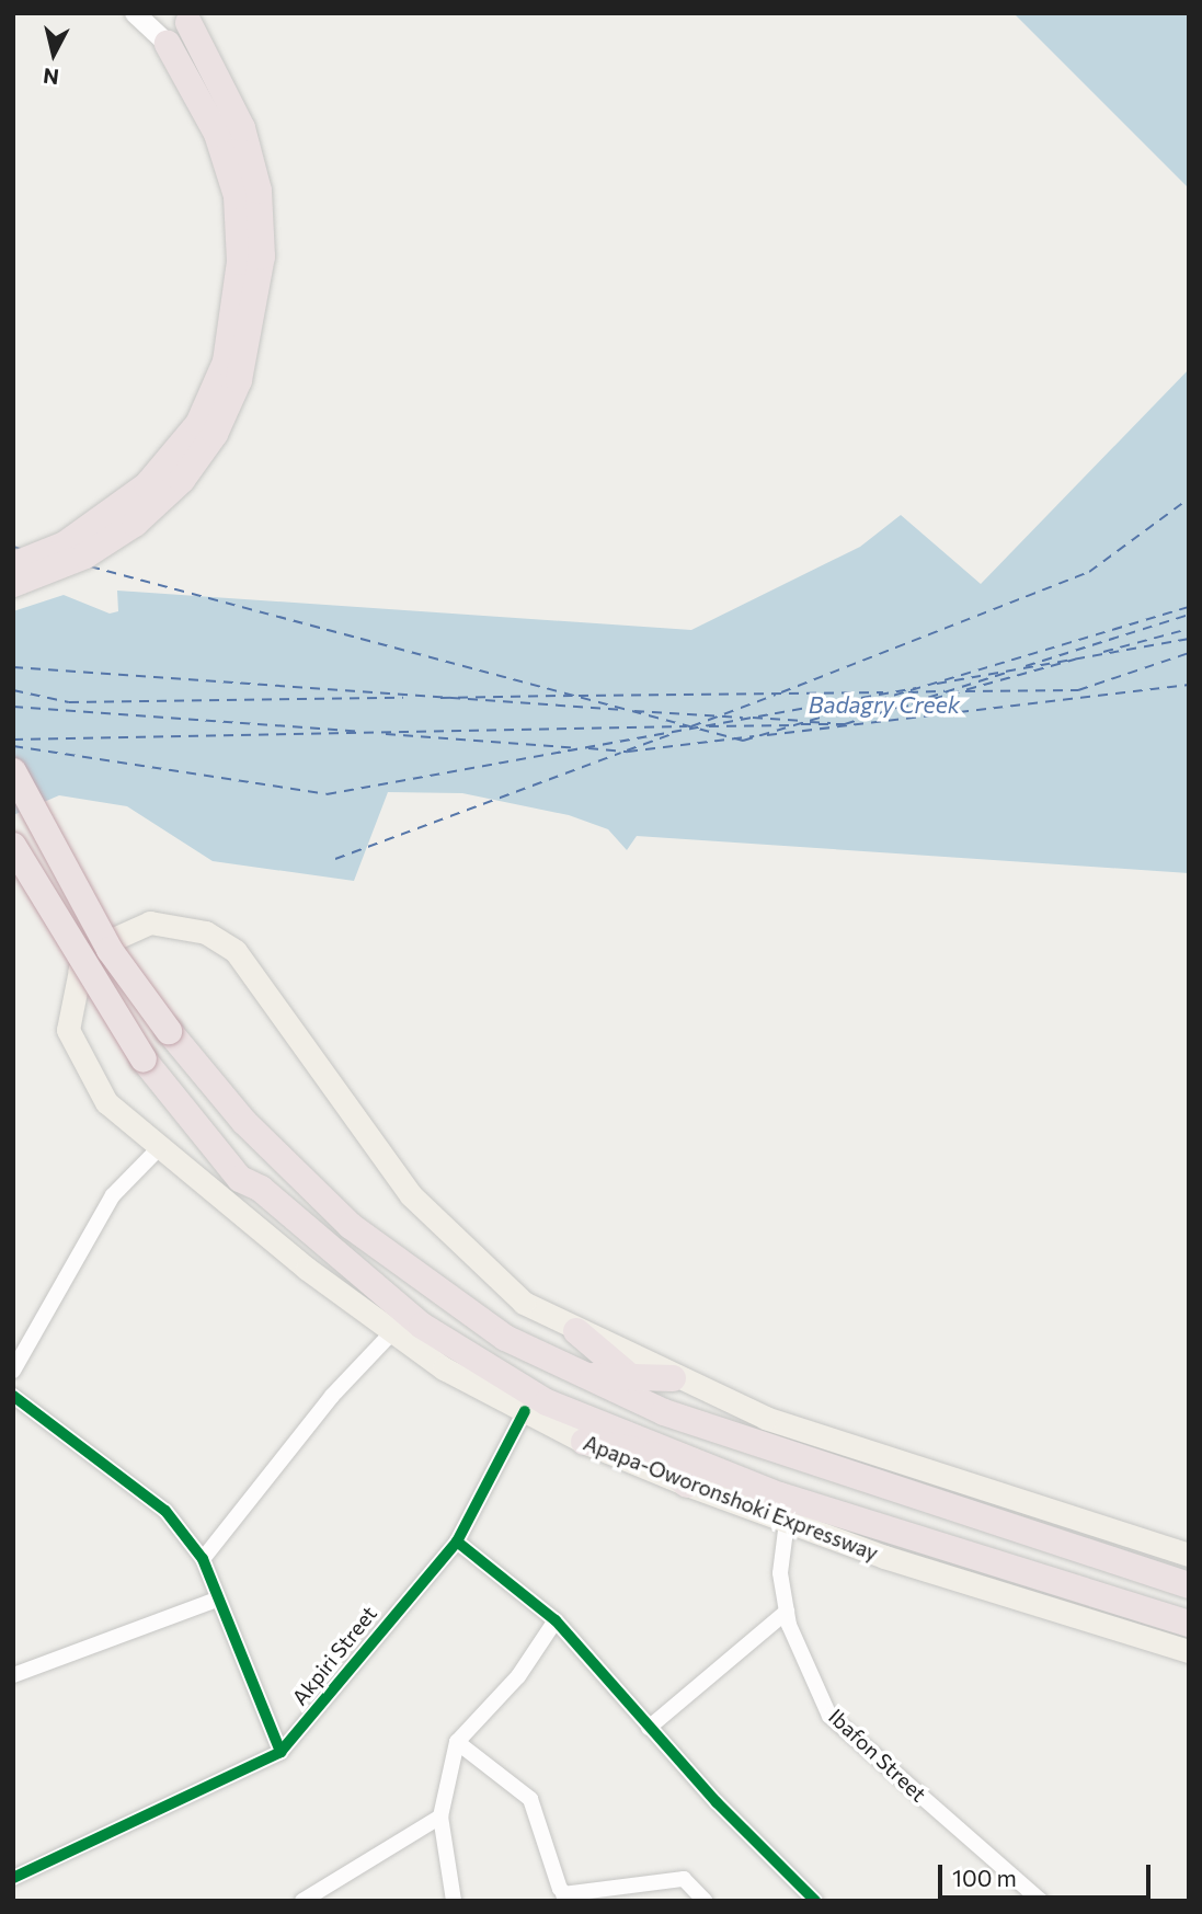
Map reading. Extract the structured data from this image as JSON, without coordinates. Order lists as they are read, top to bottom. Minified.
{"streets":{"highway":["Apapa-Oworonshoki Expressway"],"street":["Akpiri Street","Ibafon Street"]},"crossings":[["Apapa-Oworonshoki Expressway","Akpiri Street"],["Apapa-Oworonshoki Expressway","Ibafon Street"]],"water":["Badagry Creek"],"scale_bar":"100 m","north":"bottom"}
